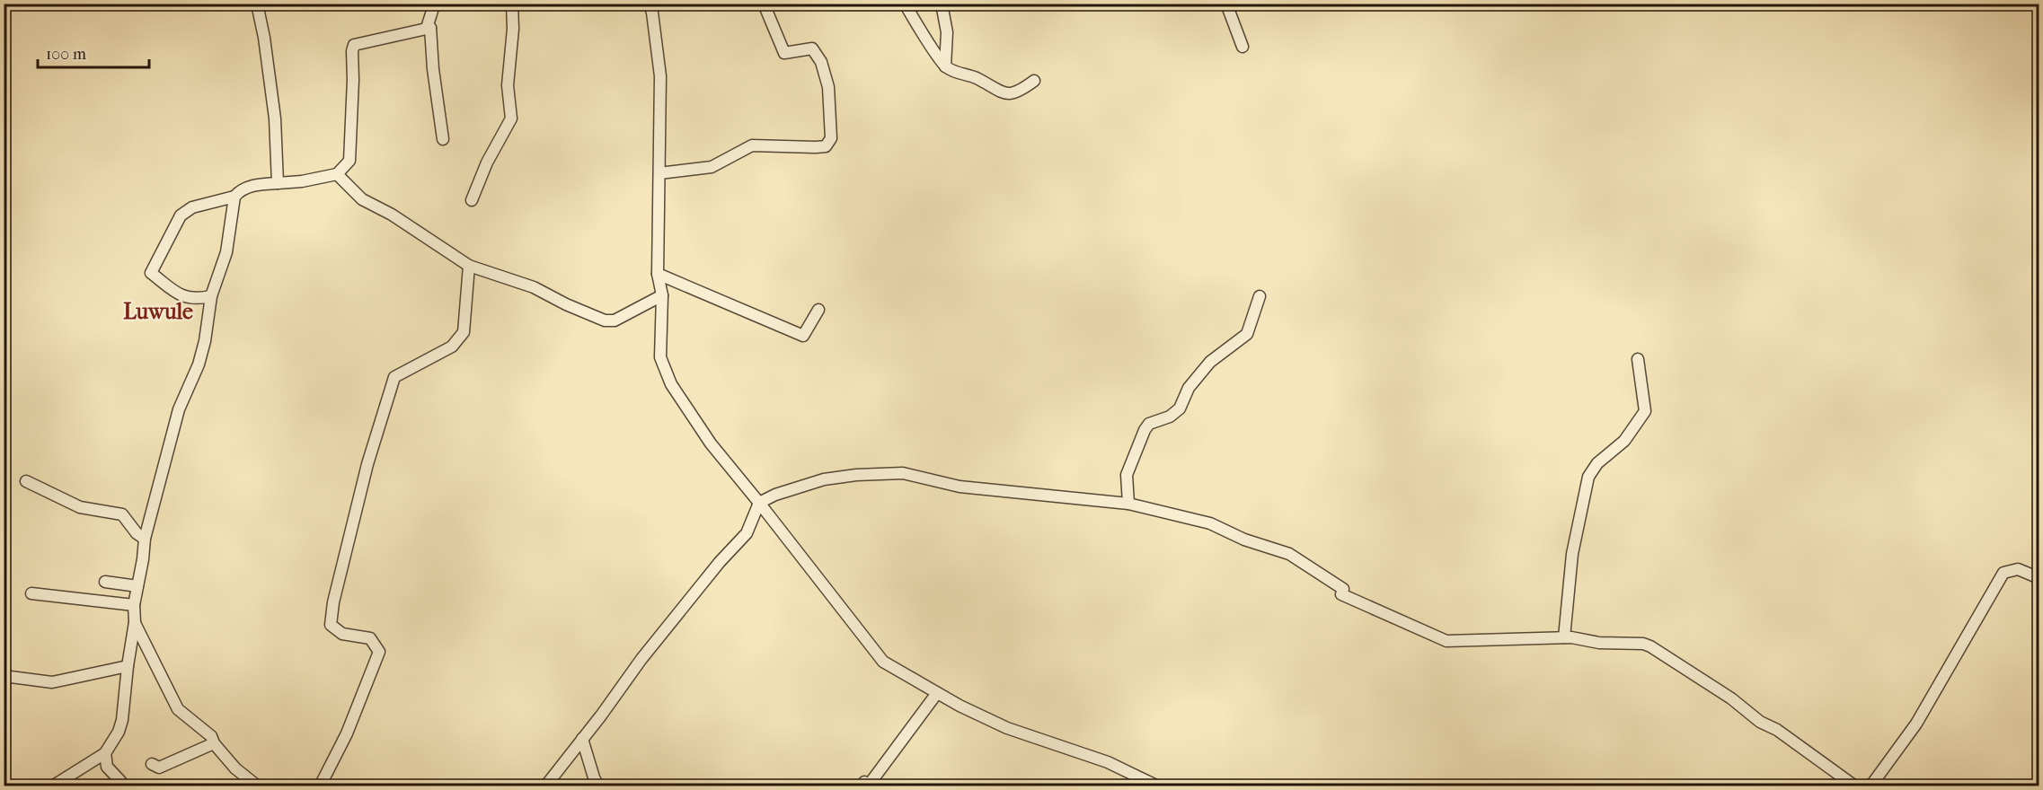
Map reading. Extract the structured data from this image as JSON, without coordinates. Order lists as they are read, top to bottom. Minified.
{"districts":["Luwule"],"scale_bar":"100 m"}
